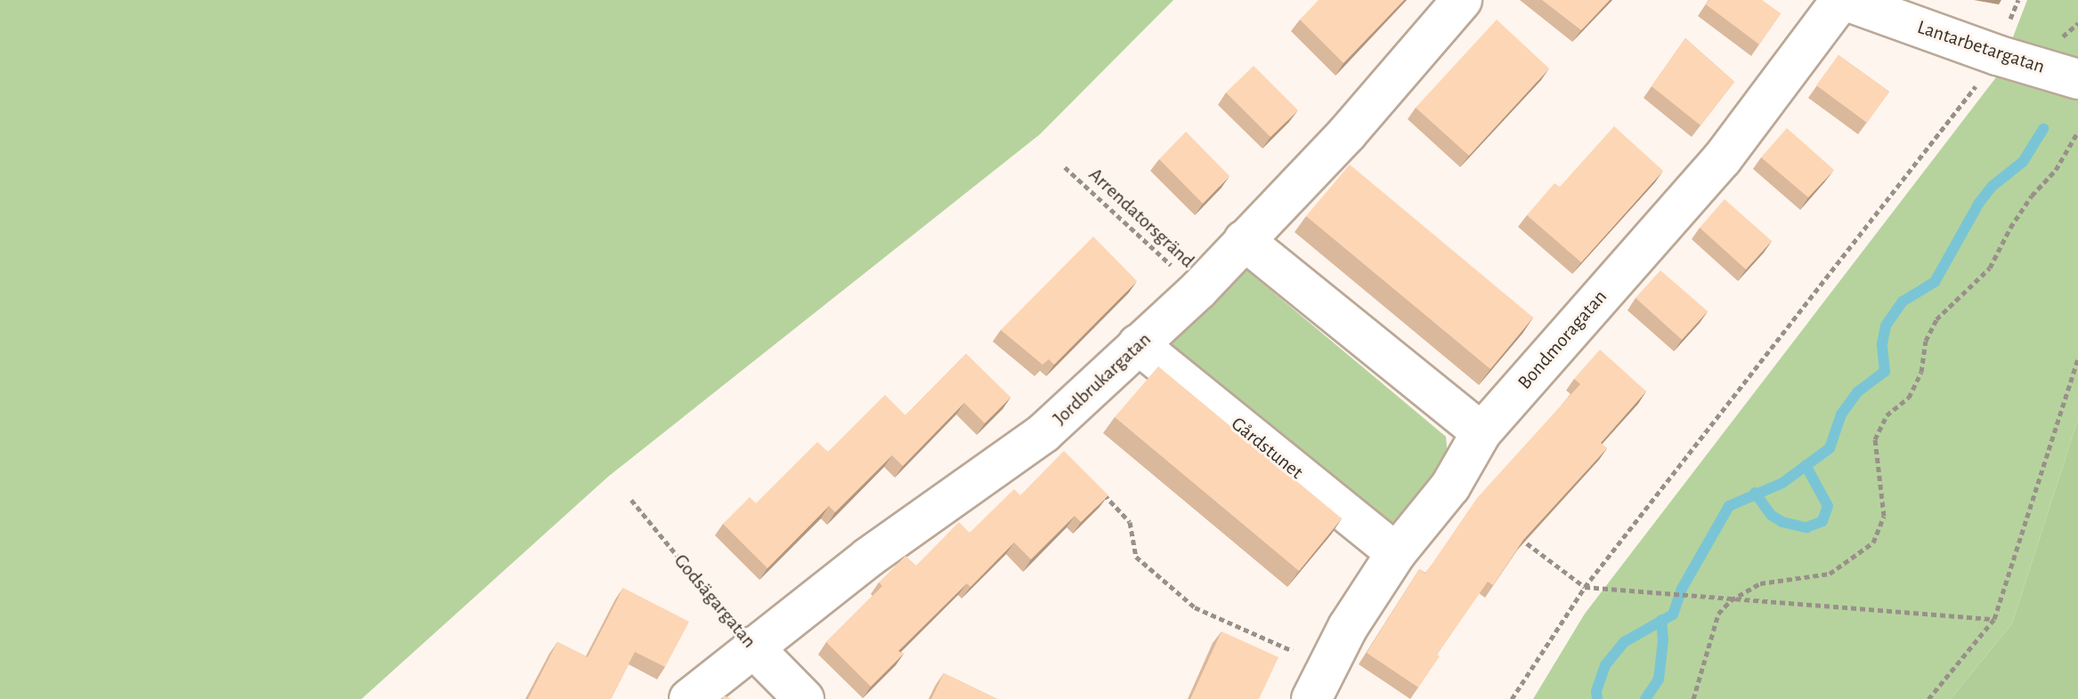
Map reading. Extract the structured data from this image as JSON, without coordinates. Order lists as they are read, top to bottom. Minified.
{"streets":{"street":["Lantarbetargatan","Bondmoragatan","Jordbrukargatan","Gårdstunet","Godsägargatan"],"path":["Arrendatorsgränd"]},"crossings":[["Lantarbetargatan","Bondmoragatan"],["Arrendatorsgränd","Jordbrukargatan"],["Bondmoragatan","Gårdstunet"],["Jordbrukargatan","Gårdstunet"],["Jordbrukargatan","Godsägargatan"]]}
